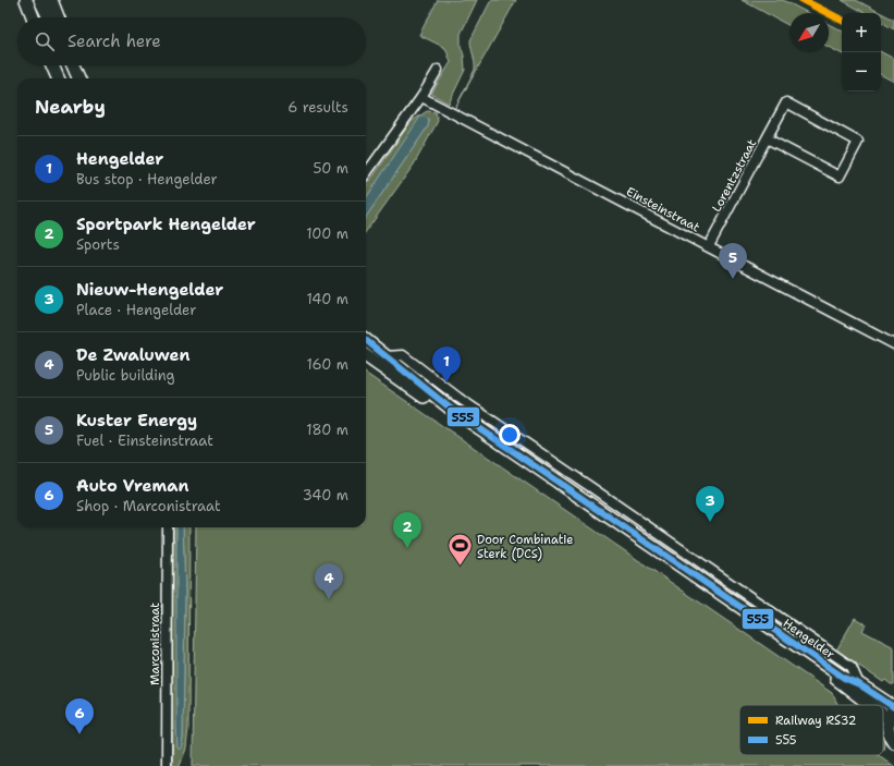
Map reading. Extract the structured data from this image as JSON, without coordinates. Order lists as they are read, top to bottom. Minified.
{"streets":{"main road":["Hengelder"],"street":["Lorentzstraat","Einsteinstraat","Marconistraat"]},"crossings":[["Lorentzstraat","Einsteinstraat"]],"places":{"sports":["Door Combinatie Sterk (DCS)"]},"lines":["rail line RS32","transit line 555"],"legend":["Railway RS32","555"],"north":"bottom left","page":{"map_buttons":["+","−"],"search":"Search here","heading":["Nearby","6 results"],"list":[{"mark":"1","name":"Hengelder","note":"Bus stop · Hengelder","value":"50 m"},{"mark":"2","name":"Sportpark Hengelder","note":"Sports","value":"100 m"},{"mark":"3","name":"Nieuw-Hengelder","note":"Place · Hengelder","value":"140 m"},{"mark":"4","name":"De Zwaluwen","note":"Public building","value":"160 m"},{"mark":"5","name":"Kuster Energy","note":"Fuel · Einsteinstraat","value":"180 m"},{"mark":"6","name":"Auto Vreman","note":"Shop · Marconistraat","value":"340 m"}],"pins":["5","1","3","2","4","6"]}}
